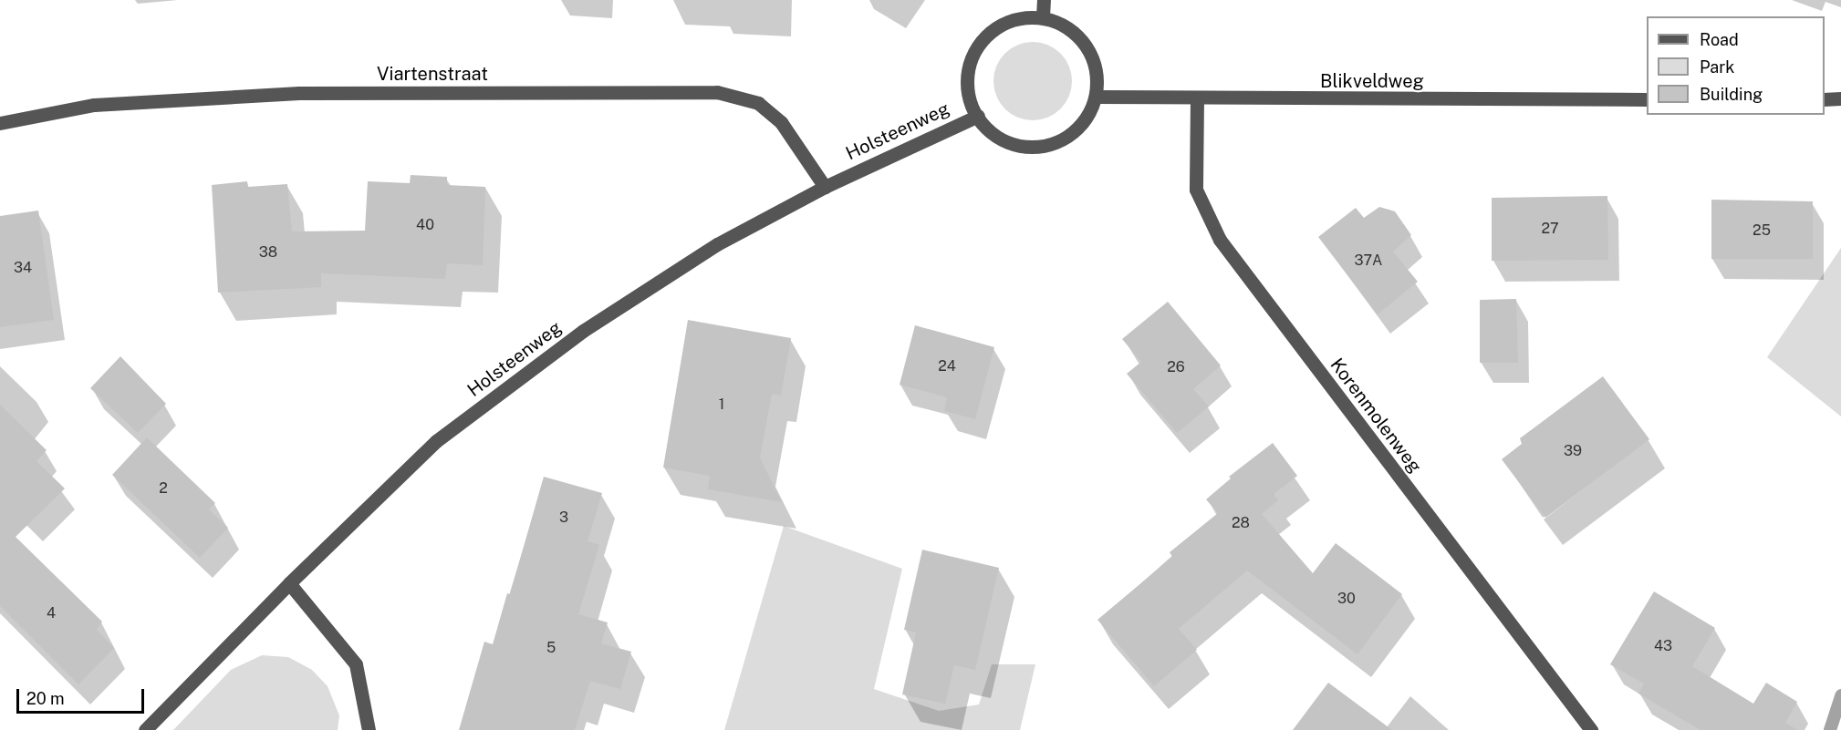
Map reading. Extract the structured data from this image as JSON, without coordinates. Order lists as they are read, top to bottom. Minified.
{"streets":{"street":["Viartenstraat","Blikveldweg","Holsteenweg","Korenmolenweg"]},"crossings":[["Viartenstraat","Holsteenweg"],["Blikveldweg","Holsteenweg"],["Blikveldweg","Korenmolenweg"]],"house_numbers":["40","27","25","38","37A","34","24","26","1","39","2","3","28","30","4","43","5"],"legend":["Road","Park","Building"],"scale_bar":"20 m"}
